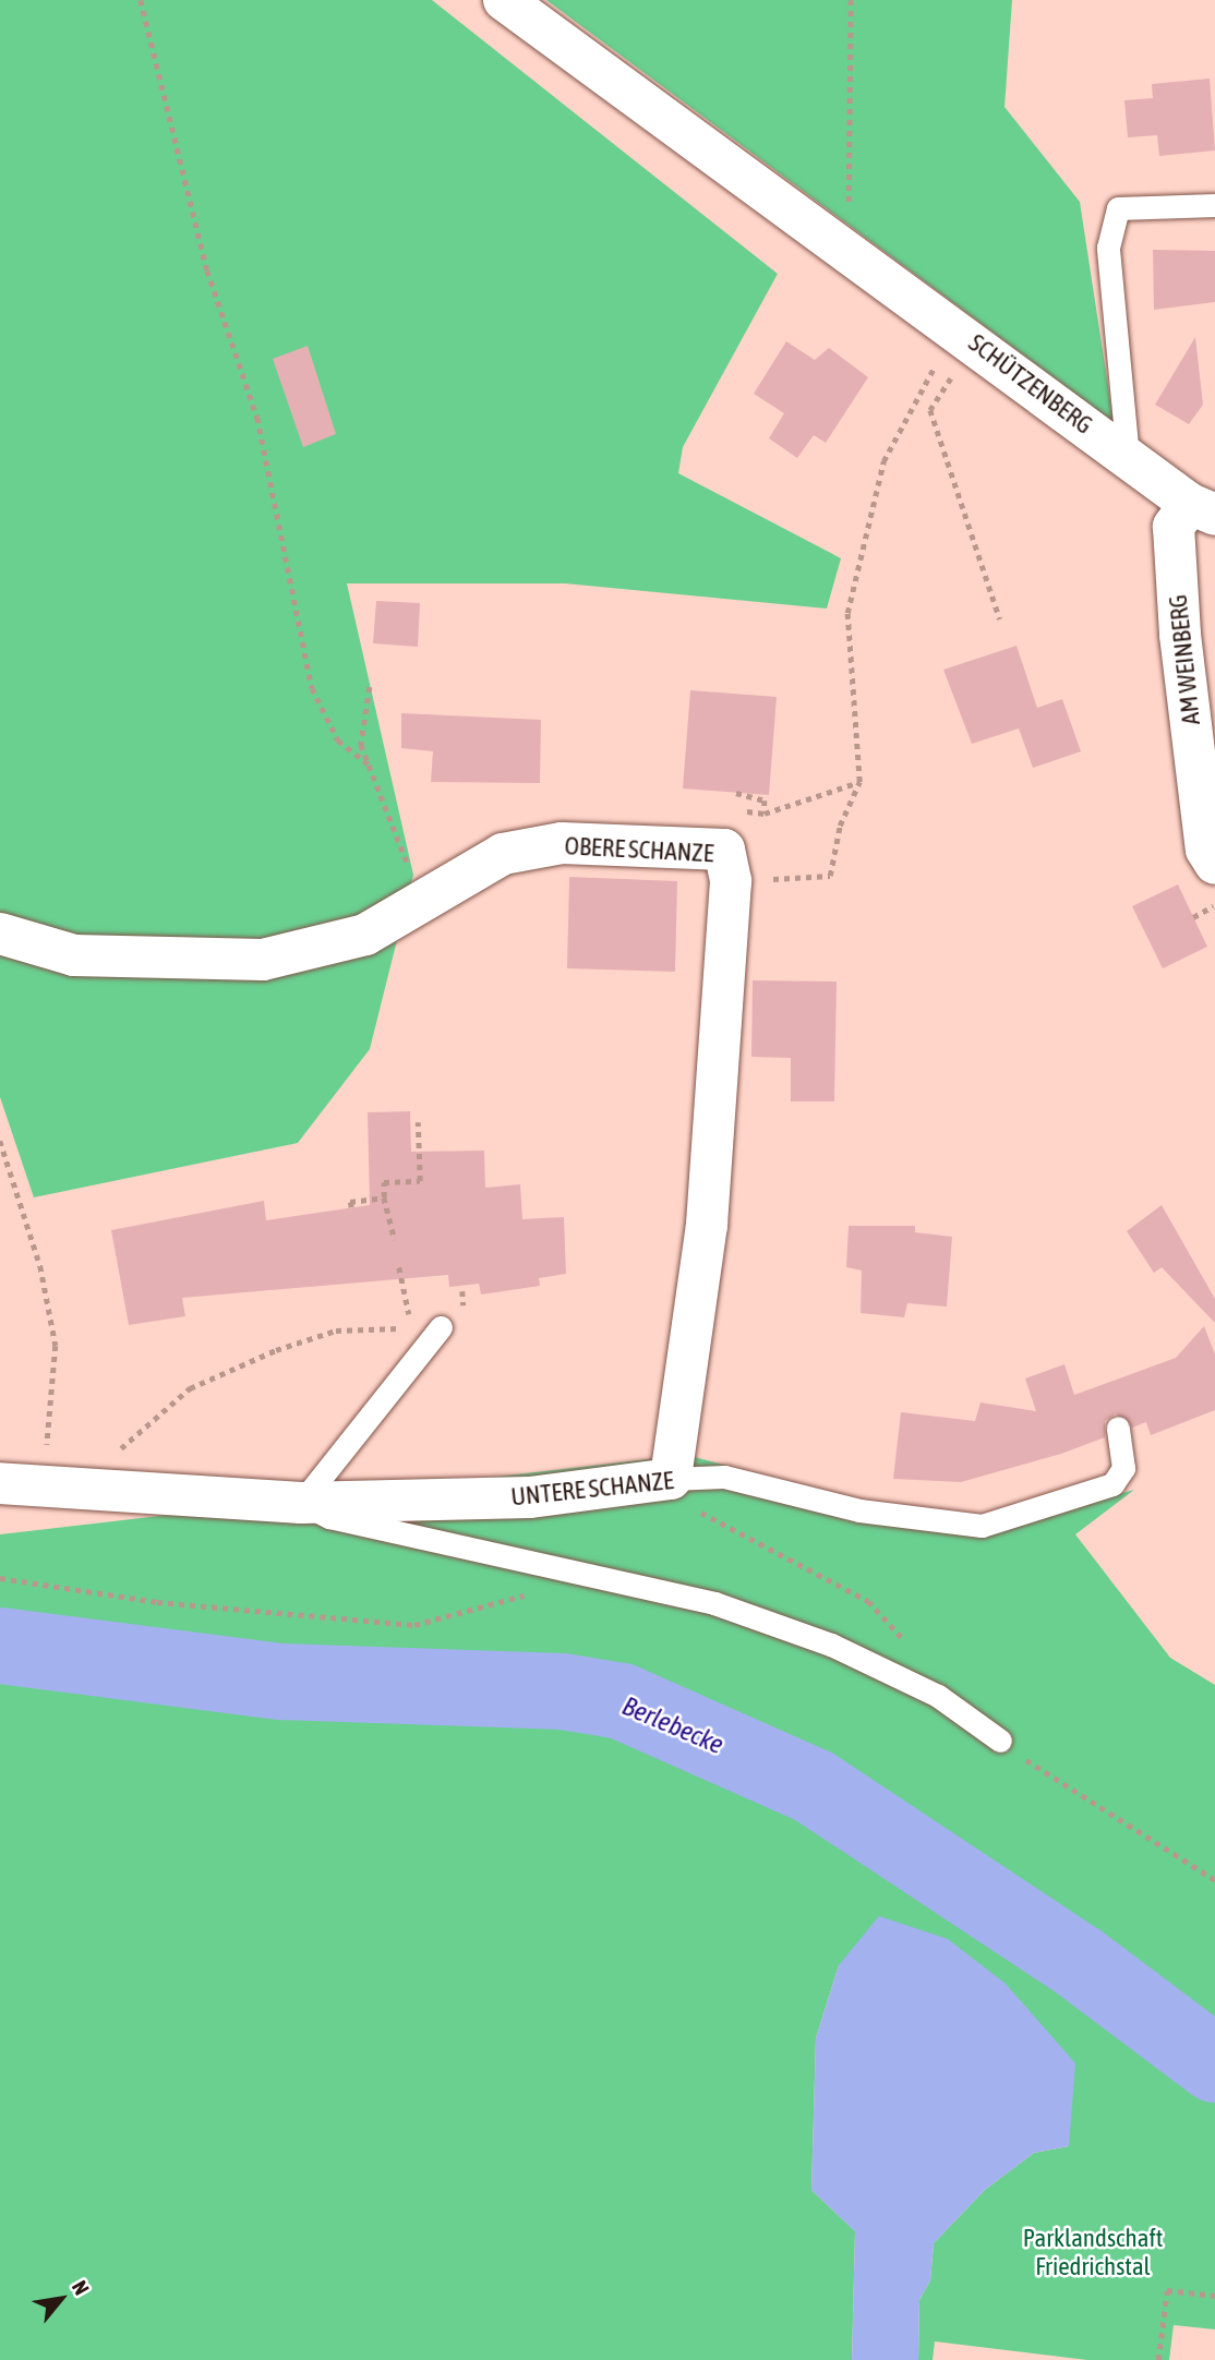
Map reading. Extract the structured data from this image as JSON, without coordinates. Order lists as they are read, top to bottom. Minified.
{"streets":{"street":["SCHÜTZENBERG","AM WEINBERG","OBERE SCHANZE","UNTERE SCHANZE"]},"crossings":[["SCHÜTZENBERG","AM WEINBERG"],["OBERE SCHANZE","UNTERE SCHANZE"]],"water":["Berlebecke"],"parks":["Parklandschaft Friedrichstal"],"north":"top right"}
